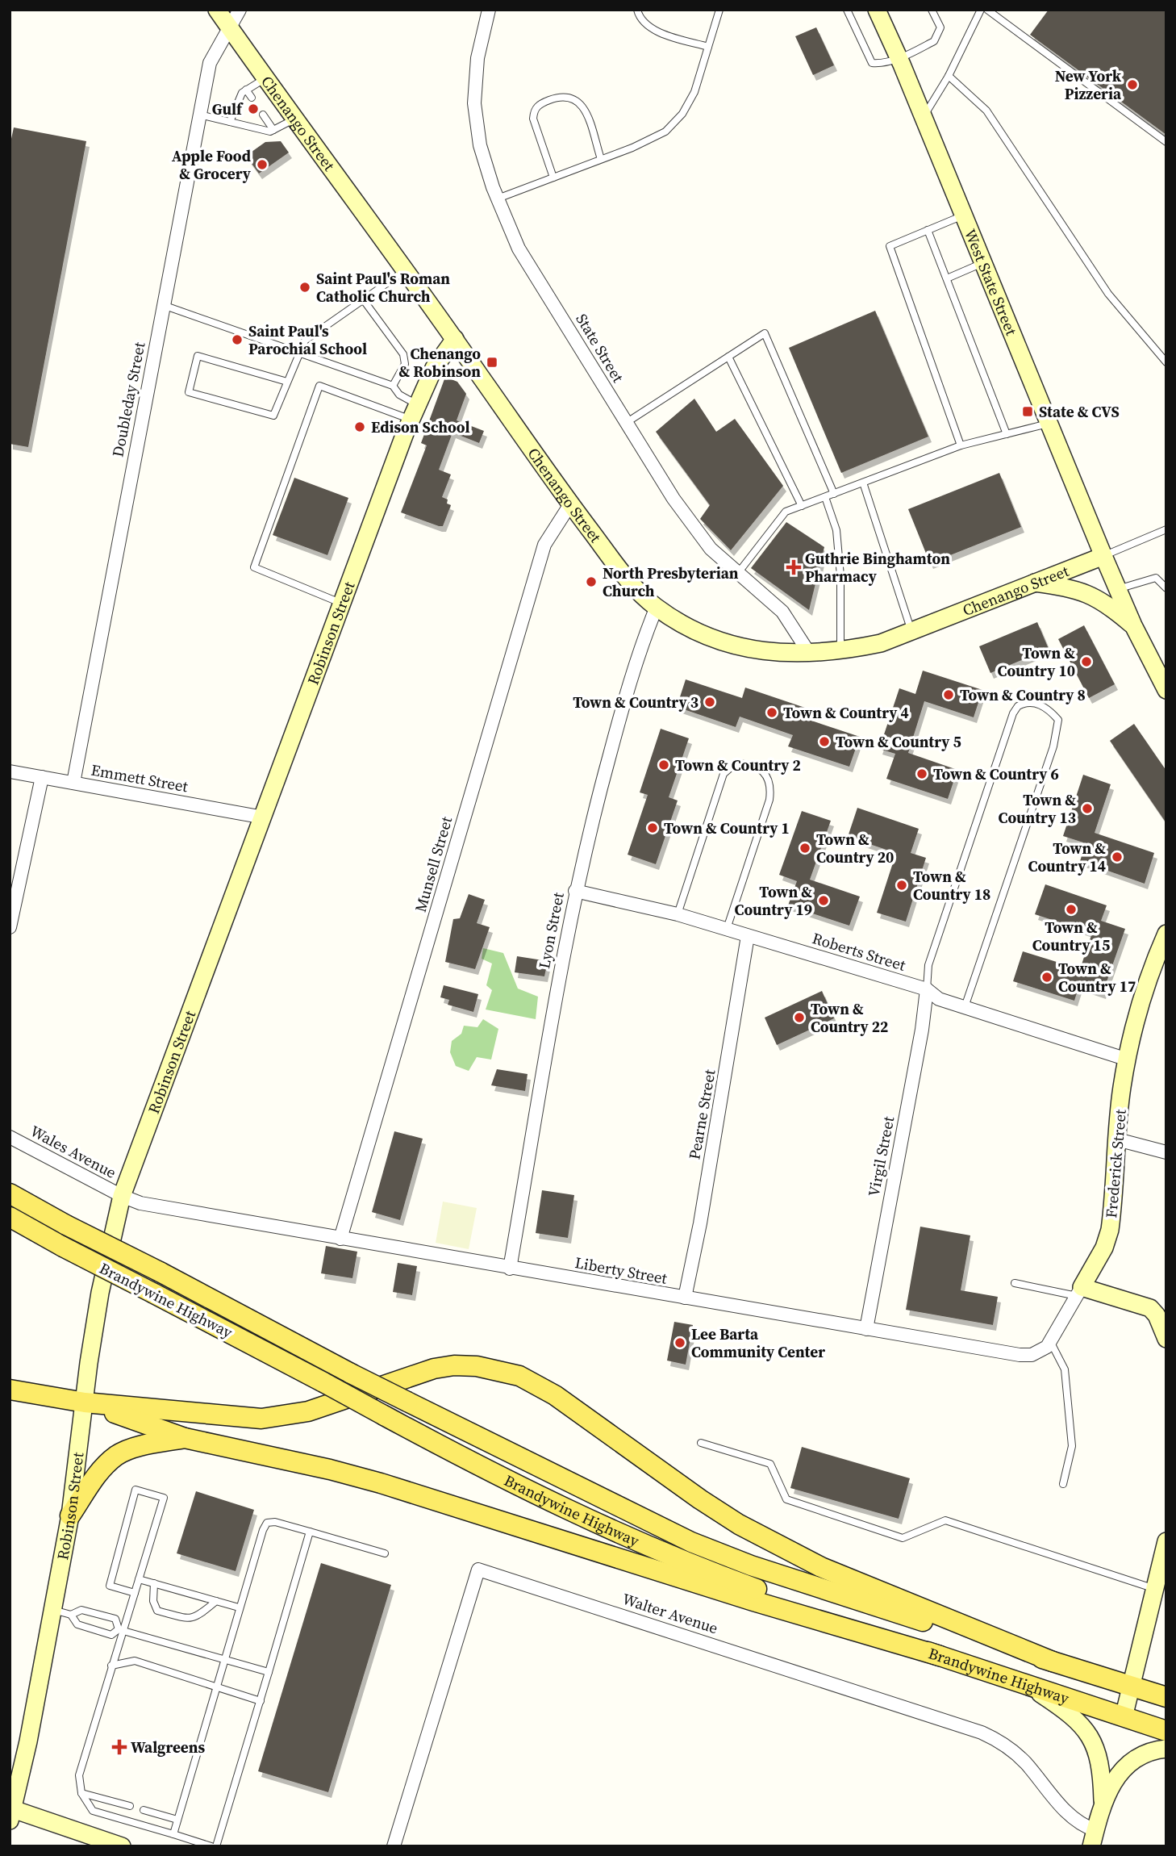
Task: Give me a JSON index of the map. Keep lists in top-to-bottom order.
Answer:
{
  "streets": {
    "main road": ["Brandywine Highway"],
    "street": [
      "Chenango Street",
      "West State Street",
      "State Street",
      "Doubleday Street",
      "Robinson Street",
      "Emmett Street",
      "Munsell Street",
      "Lyon Street",
      "Roberts Street",
      "Pearne Street",
      "Wales Avenue",
      "Virgil Street",
      "Frederick Street",
      "Liberty Street",
      "Walter Avenue"
    ]
  },
  "crossings": [
    ["Chenango Street", "West State Street"],
    ["Chenango Street", "State Street"],
    ["Chenango Street", "Doubleday Street"],
    ["Chenango Street", "Robinson Street"],
    ["Chenango Street", "Munsell Street"],
    ["Chenango Street", "Lyon Street"],
    ["Doubleday Street", "Emmett Street"],
    ["Robinson Street", "Emmett Street"],
    ["Robinson Street", "Wales Avenue"],
    ["Robinson Street", "Liberty Street"],
    ["Munsell Street", "Liberty Street"],
    ["Lyon Street", "Roberts Street"],
    ["Lyon Street", "Liberty Street"],
    ["Roberts Street", "Pearne Street"],
    ["Roberts Street", "Virgil Street"],
    ["Roberts Street", "Frederick Street"],
    ["Pearne Street", "Liberty Street"],
    ["Wales Avenue", "Liberty Street"],
    ["Virgil Street", "Liberty Street"]
  ],
  "places": {
    "other": [
      "New York Pizzeria",
      "Gulf",
      "Apple Food & Grocery",
      "Saint Paul's Roman Catholic Church",
      "Saint Paul's Parochial School",
      "Edison School",
      "North Presbyterian Church",
      "Town & Country 10",
      "Town & Country 8",
      "Town & Country 3",
      "Town & Country 4",
      "Town & Country 5",
      "Town & Country 2",
      "Town & Country 6",
      "Town & Country 13",
      "Town & Country 1",
      "Town & Country 20",
      "Town & Country 14",
      "Town & Country 18",
      "Town & Country 19",
      "Town & Country 15",
      "Town & Country 17",
      "Town & Country 22",
      "Lee Barta Community Center"
    ],
    "transit": ["Chenango & Robinson", "State & CVS"],
    "health": ["Guthrie Binghamton Pharmacy", "Walgreens"]
  }
}
